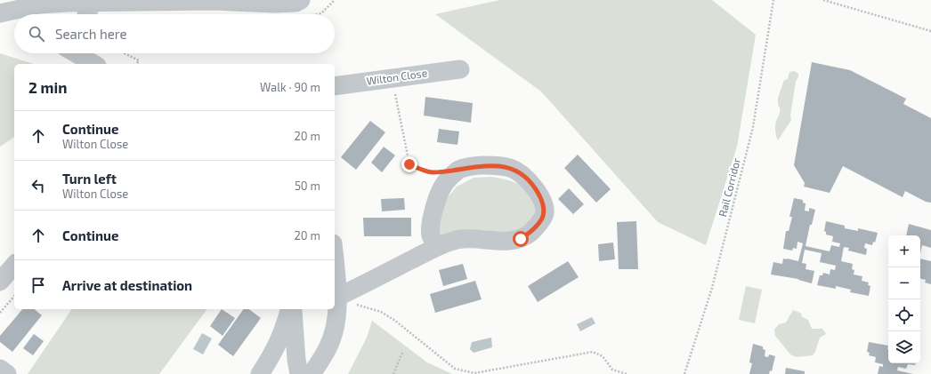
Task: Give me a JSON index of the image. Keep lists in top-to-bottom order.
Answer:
{
  "streets": {
    "street": ["Wilton Close"],
    "path": ["Rail Corridor"]
  },
  "page": {
    "search": "Search here",
    "heading": ["2 min", "Walk · 90 m"],
    "list": [
      ["Continue", "Wilton Close", "20 m"],
      ["Turn left", "Wilton Close", "50 m"],
      ["Continue", "20 m"],
      "Arrive at destination"
    ],
    "map_buttons": ["+", "−"]
  }
}
